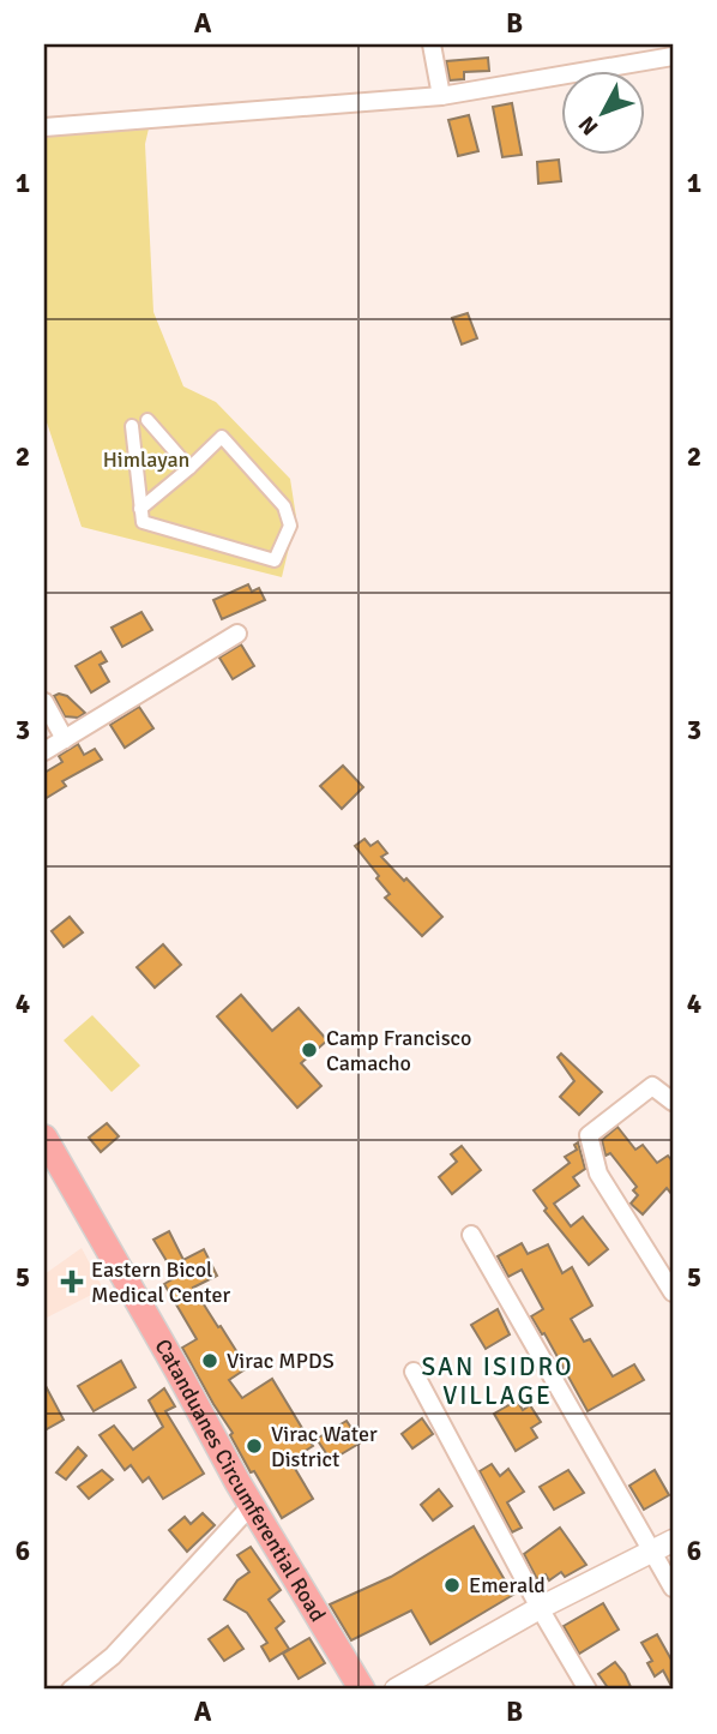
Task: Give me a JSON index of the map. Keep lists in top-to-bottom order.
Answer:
{
  "streets": {
    "main road": ["Catanduanes Circumferential Road"]
  },
  "districts": ["SAN ISIDRO VILLAGE"],
  "parks": ["Himlayan"],
  "places": {
    "other": [
      "Camp Francisco Camacho",
      "Virac MPDS",
      "Virac Water District",
      "Emerald"
    ],
    "health": ["Eastern Bicol Medical Center"]
  },
  "north": "bottom left",
  "grid": {
    "columns": ["A", "B"],
    "rows": [
      "1",
      "2",
      "3",
      "4",
      "5",
      "6"
    ]
  }
}
